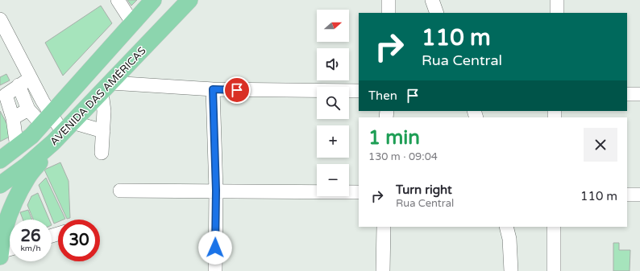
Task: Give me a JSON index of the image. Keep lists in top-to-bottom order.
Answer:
{
  "streets": {
    "main road": ["AVENIDA DAS AMÉRICAS"]
  },
  "north": "right",
  "page": {
    "map_buttons": ["+", "−"],
    "turn": ["110 m", "Rua Central"],
    "then": "Then",
    "heading": ["1 min", "130 m · 09:04"],
    "list": [
      {
        "name": "Turn right",
        "note": "Rua Central",
        "value": "110 m"
      }
    ],
    "speed": "26 km/h",
    "limit": "30"
  }
}
